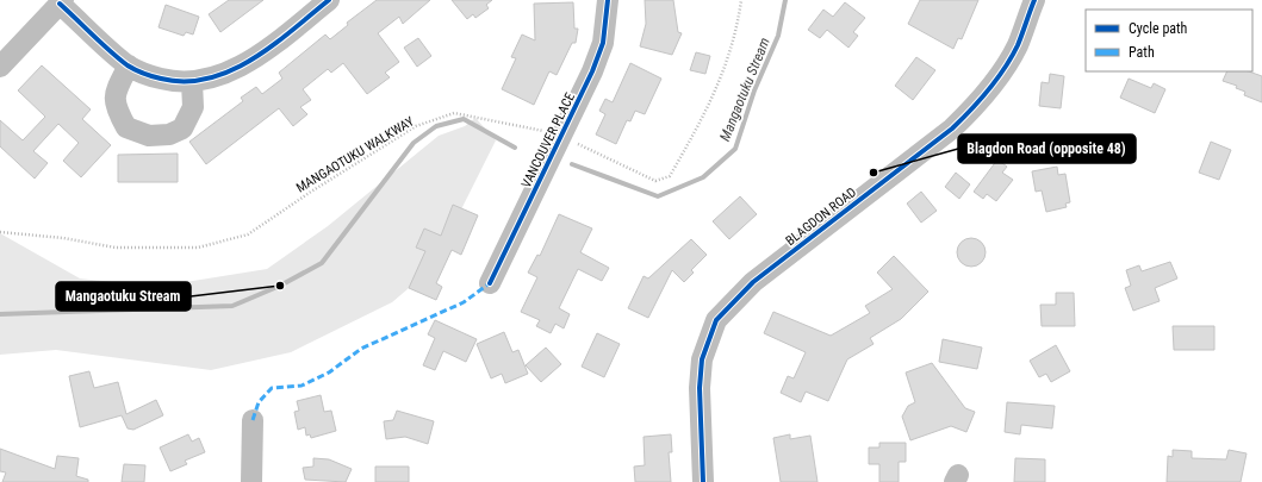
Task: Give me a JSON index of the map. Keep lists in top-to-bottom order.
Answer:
{
  "streets": {
    "street": ["VANCOUVER PLACE", "BLAGDON ROAD"],
    "path": ["MANGAOTUKU WALKWAY"]
  },
  "crossings": [
    ["VANCOUVER PLACE", "MANGAOTUKU WALKWAY"]
  ],
  "water": ["Mangaotuku Stream"],
  "places": ["Blagdon Road (opposite 48)", "Mangaotuku Stream"],
  "legend": ["Cycle path", "Path"]
}
